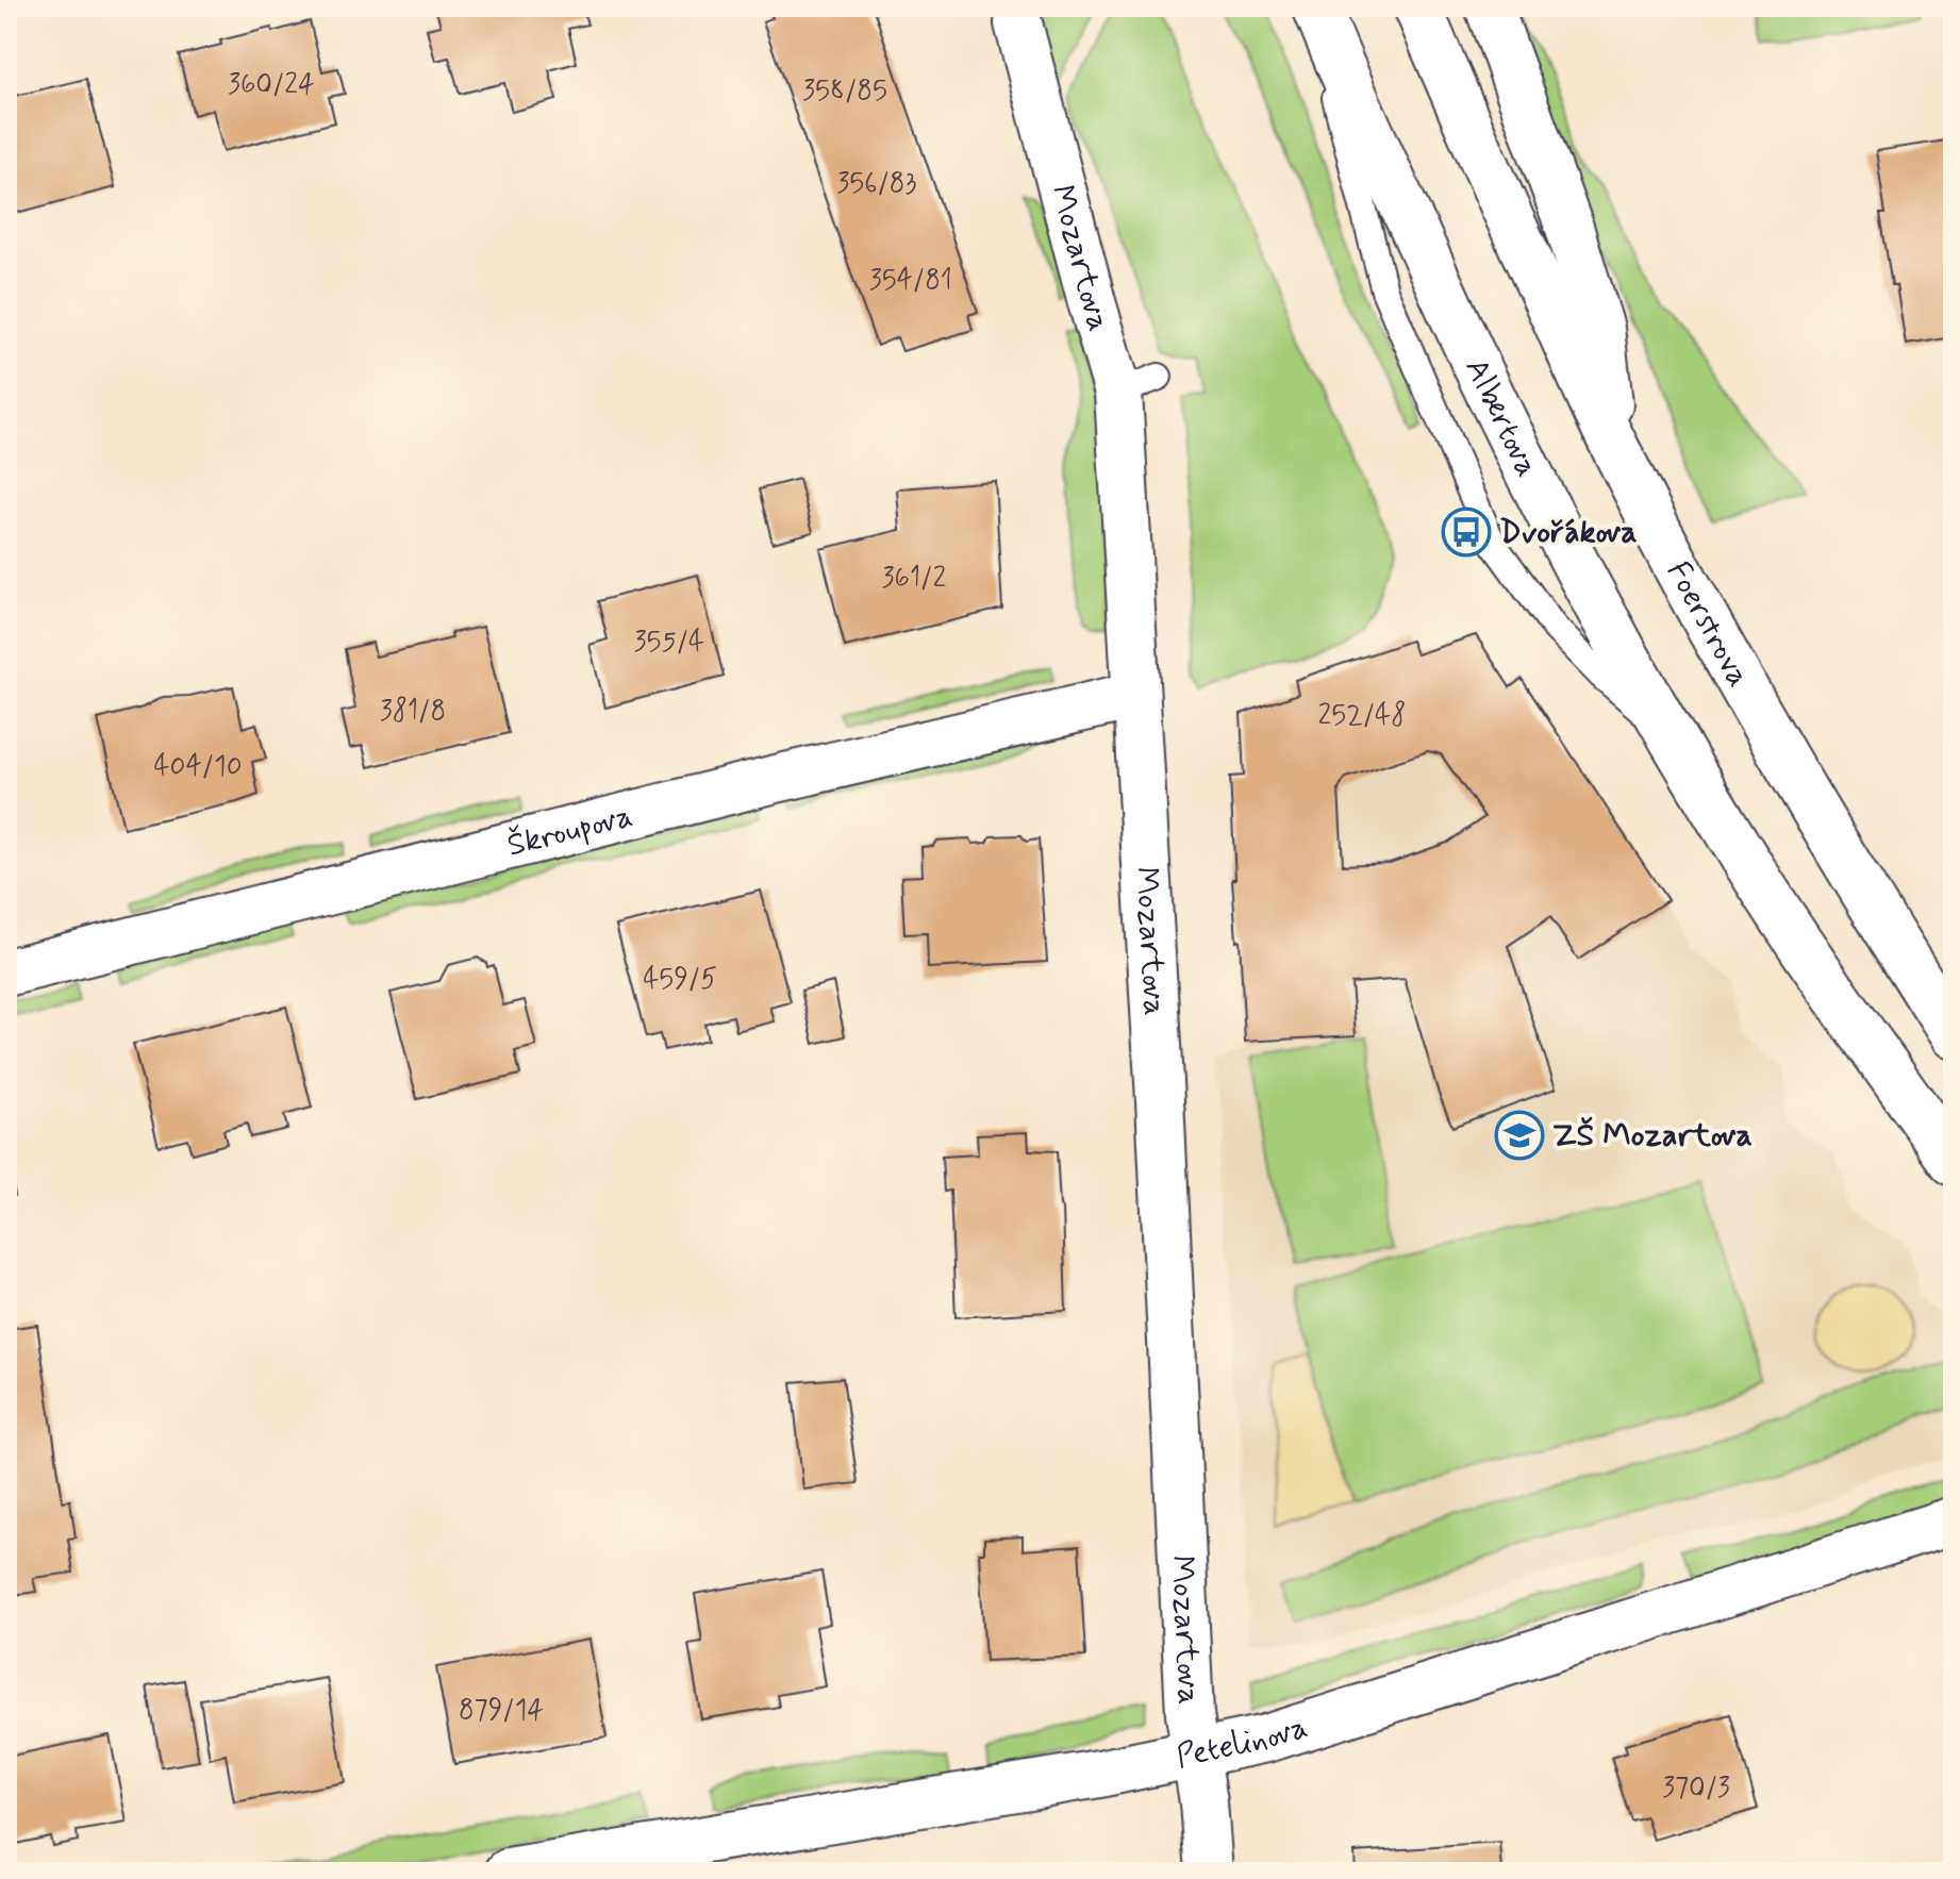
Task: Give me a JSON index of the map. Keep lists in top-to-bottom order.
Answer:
{
  "streets": {
    "street": [
      "Mozartova",
      "Albertova",
      "Foerstrova",
      "Škroupova",
      "Petelinova"
    ]
  },
  "crossings": [
    ["Mozartova", "Škroupova"],
    ["Mozartova", "Petelinova"]
  ],
  "places": {
    "bus stop": ["Dvořákova"],
    "school or university": ["ZŠ Mozartova"]
  },
  "house_numbers": [
    "360/24",
    "358/85",
    "356/83",
    "354/81",
    "361/2",
    "355/4",
    "381/8",
    "252/48",
    "404/10",
    "459/5",
    "879/14",
    "370/3"
  ]
}
